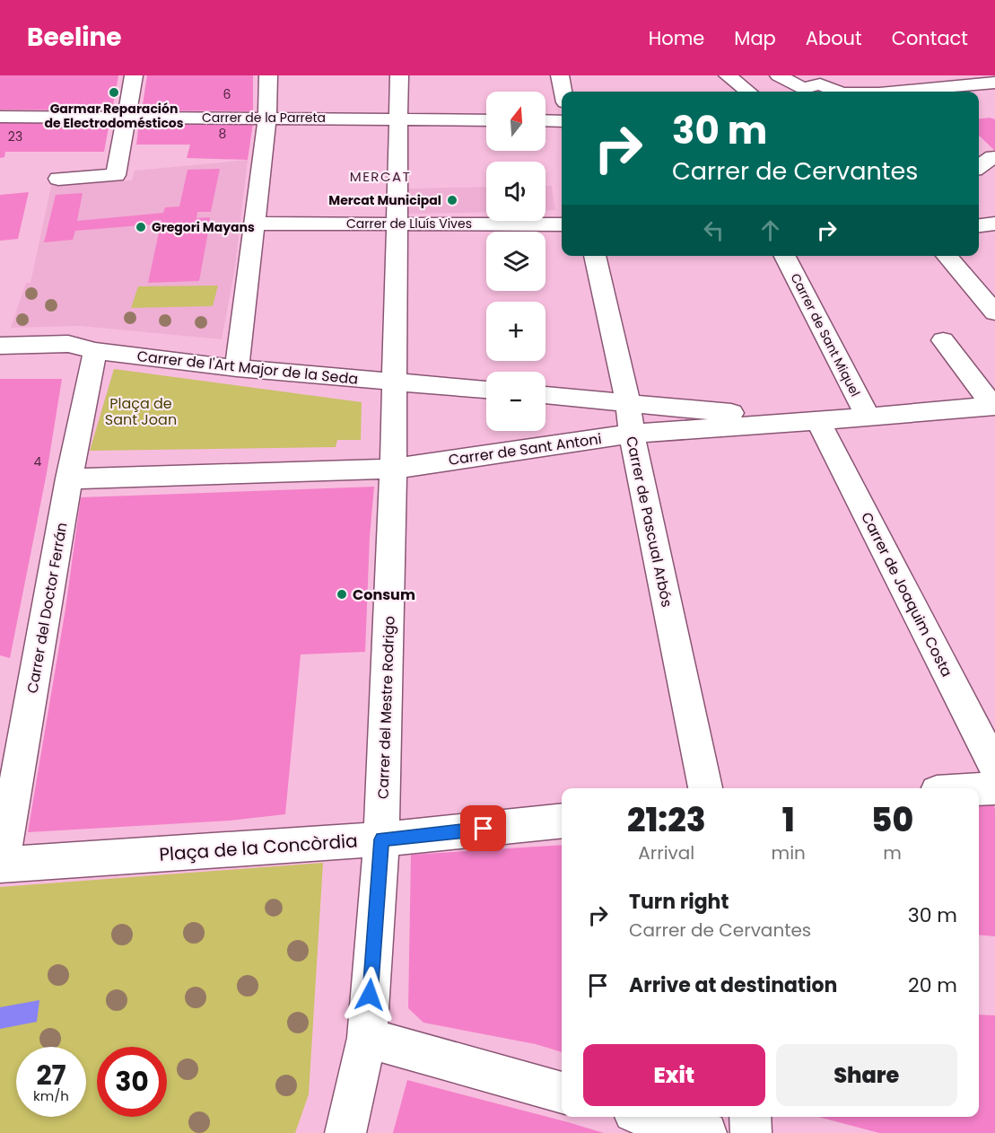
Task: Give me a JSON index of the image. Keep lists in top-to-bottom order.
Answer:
{
  "streets": {
    "street": [
      "Carrer de la Parreta",
      "Carrer de Lluís Vives",
      "Carrer de Sant Miquel",
      "Carrer de l'Art Major de la Seda",
      "Carrer de Sant Antoni",
      "Carrer de Pascual Arbós",
      "Carrer de Joaquim Costa",
      "Carrer del Doctor Ferrán",
      "Carrer del Mestre Rodrigo",
      "Plaça de la Concòrdia"
    ]
  },
  "crossings": [
    ["Carrer de la Parreta", "Carrer del Mestre Rodrigo"],
    ["Carrer de Lluís Vives", "Carrer del Mestre Rodrigo"],
    ["Carrer de Sant Miquel", "Carrer de Sant Antoni"],
    ["Carrer de l'Art Major de la Seda", "Carrer del Doctor Ferrán"],
    ["Carrer de l'Art Major de la Seda", "Carrer del Mestre Rodrigo"],
    ["Carrer de Sant Antoni", "Carrer de Pascual Arbós"],
    ["Carrer de Sant Antoni", "Carrer de Joaquim Costa"],
    ["Carrer de Sant Antoni", "Carrer del Mestre Rodrigo"],
    ["Carrer del Doctor Ferrán", "Plaça de la Concòrdia"],
    ["Carrer del Mestre Rodrigo", "Plaça de la Concòrdia"]
  ],
  "districts": ["MERCAT"],
  "parks": ["Plaça de Sant Joan"],
  "places": [
    "Garmar Reparación de Electrodomésticos",
    "Mercat Municipal",
    "Gregori Mayans",
    "Consum"
  ],
  "house_numbers": [
    "6",
    "8",
    "23",
    "4"
  ],
  "north": "top",
  "page": {
    "header": "Beeline",
    "nav": [
      "Home",
      "Map",
      "About",
      "Contact"
    ],
    "map_buttons": ["+", "−"],
    "turn": ["30 m", "Carrer de Cervantes"],
    "eta": [
      "21:23",
      "Arrival",
      "1",
      "min",
      "50",
      "m"
    ],
    "list": [
      {
        "name": "Turn right",
        "note": "Carrer de Cervantes",
        "value": "30 m"
      },
      {
        "name": "Arrive at destination",
        "value": "20 m"
      }
    ],
    "buttons": ["Exit", "Share"],
    "speed": "27 km/h",
    "limit": "30"
  }
}
